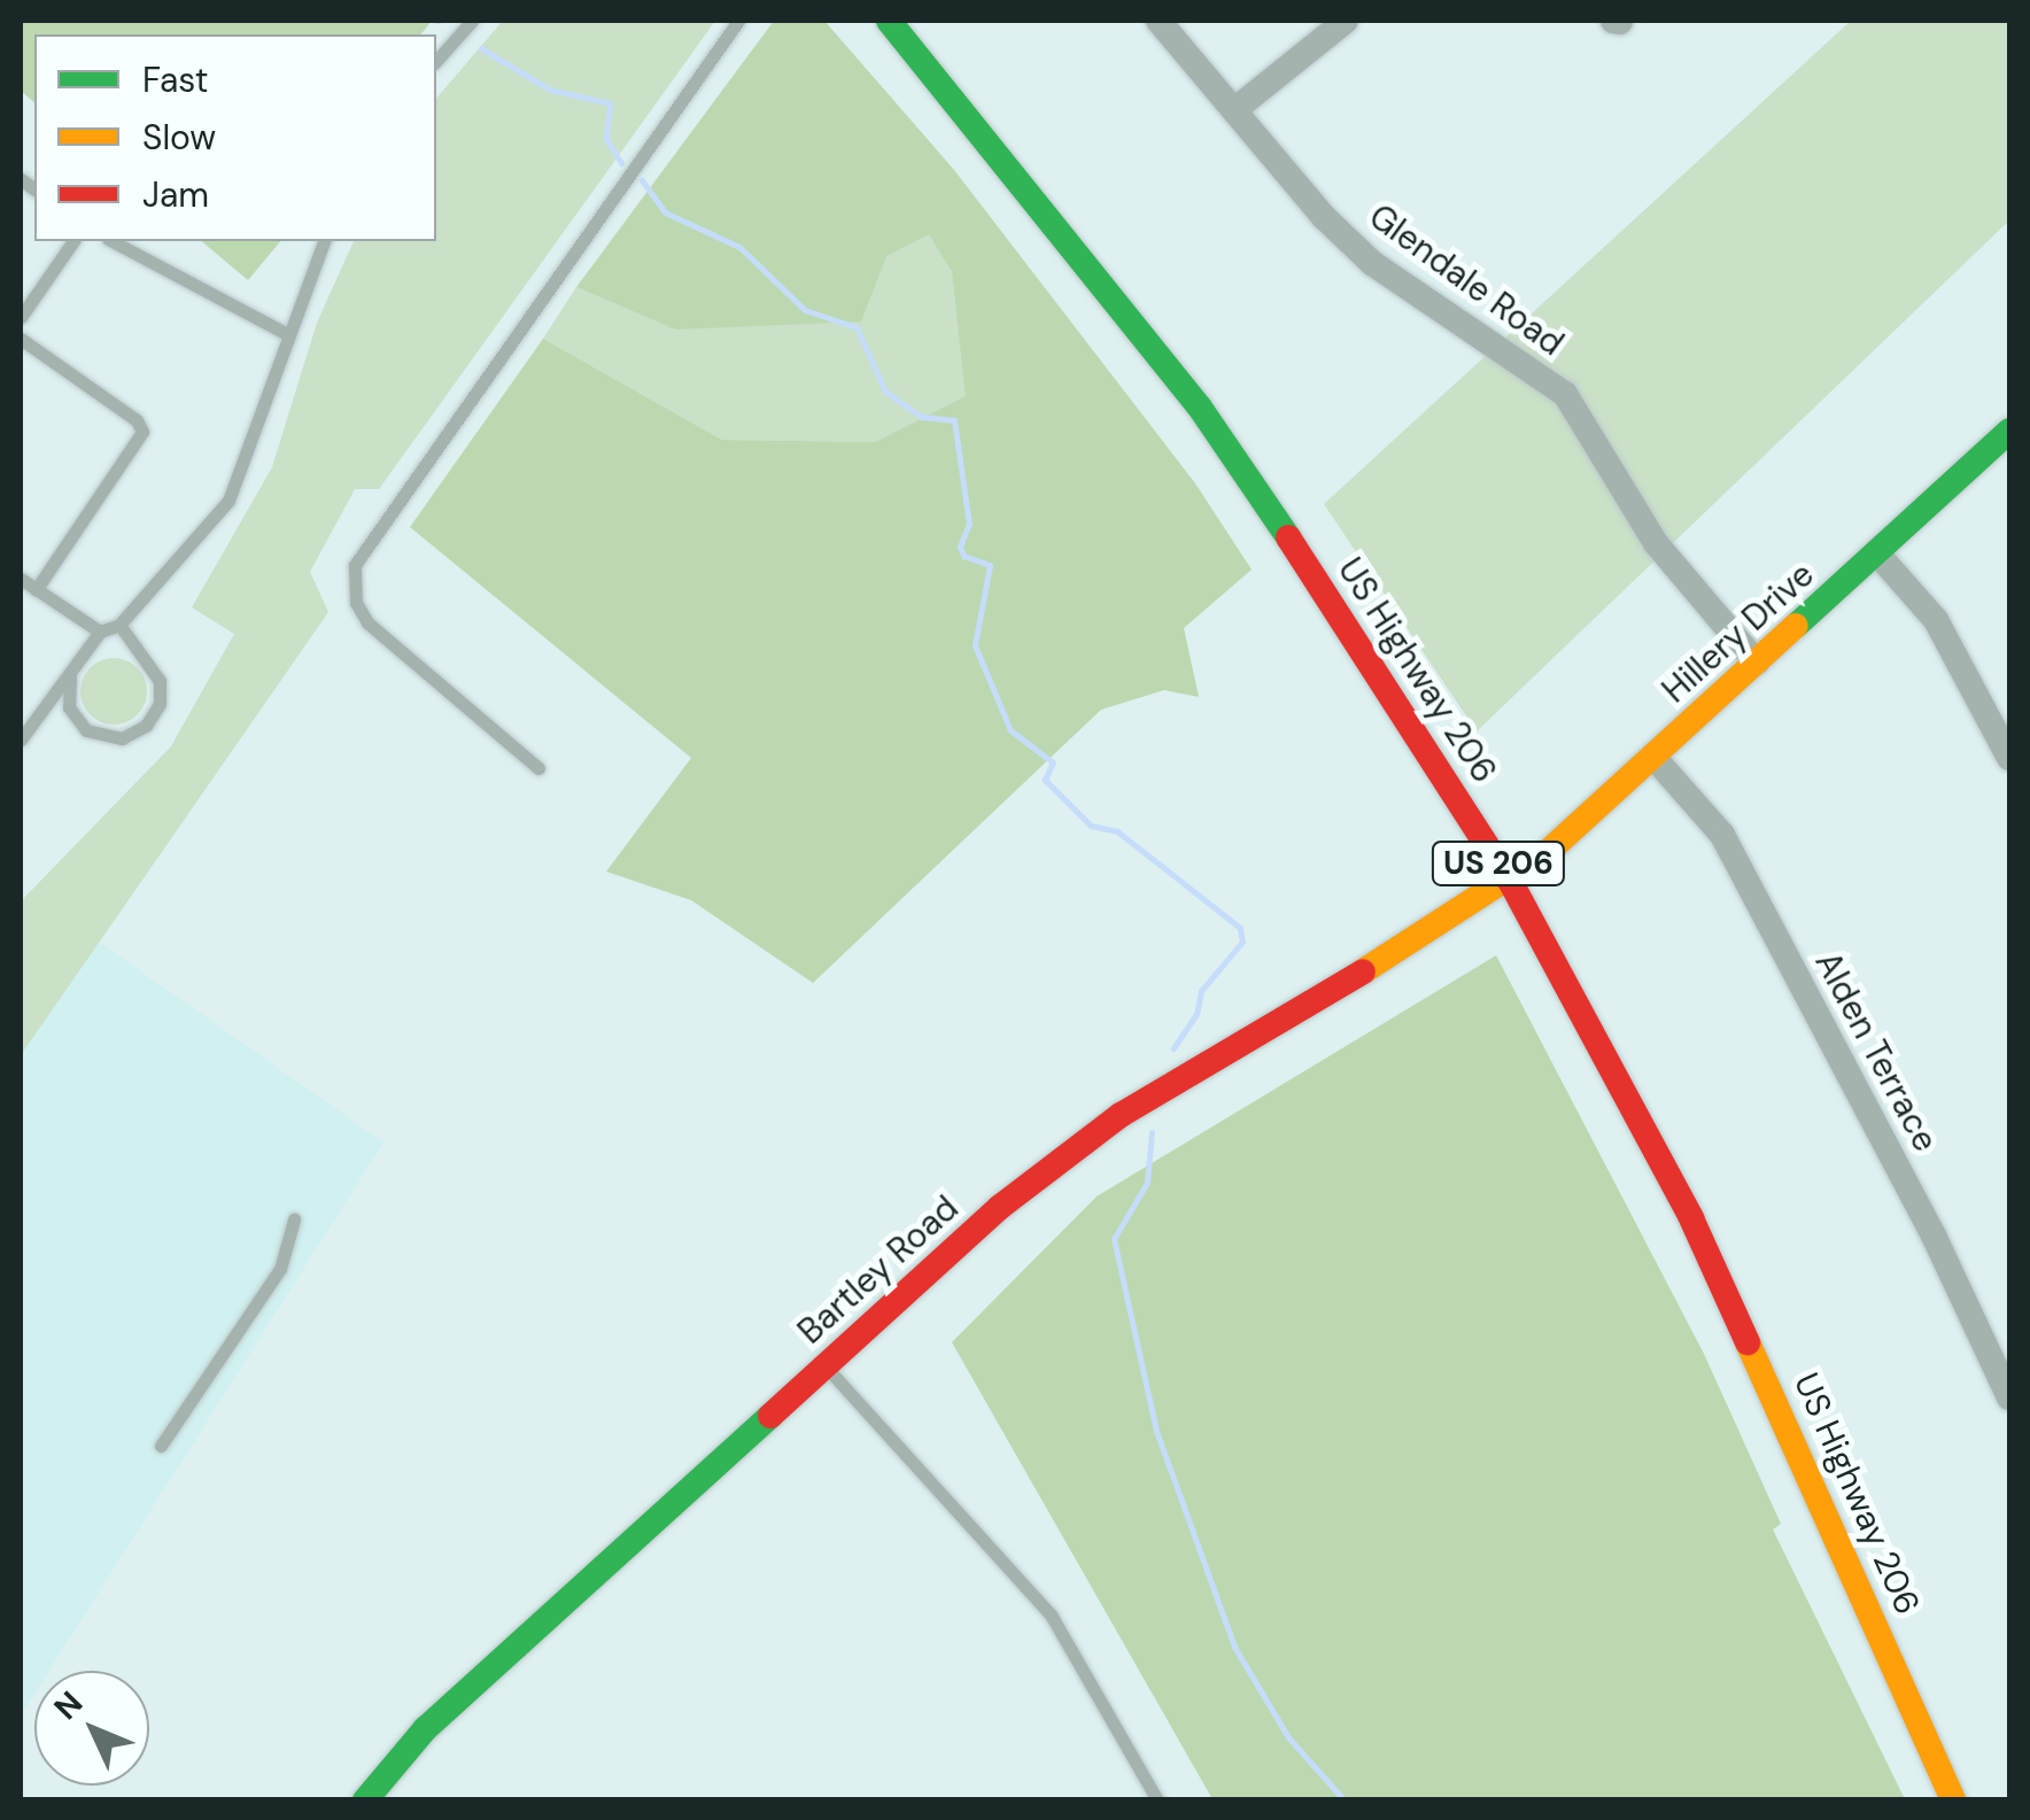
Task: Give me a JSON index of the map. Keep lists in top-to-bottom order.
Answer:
{
  "streets": {
    "main road": [
      "Hillery Drive",
      "US Highway 206",
      "US 206",
      "Bartley Road"
    ],
    "street": ["Glendale Road", "Alden Terrace"]
  },
  "crossings": [
    ["Glendale Road", "Hillery Drive"],
    ["Hillery Drive", "US Highway 206"],
    ["Hillery Drive", "Alden Terrace"],
    ["Hillery Drive", "Bartley Road"],
    ["US Highway 206", "Bartley Road"]
  ],
  "legend": ["Fast", "Slow", "Jam"],
  "north": "top left"
}
